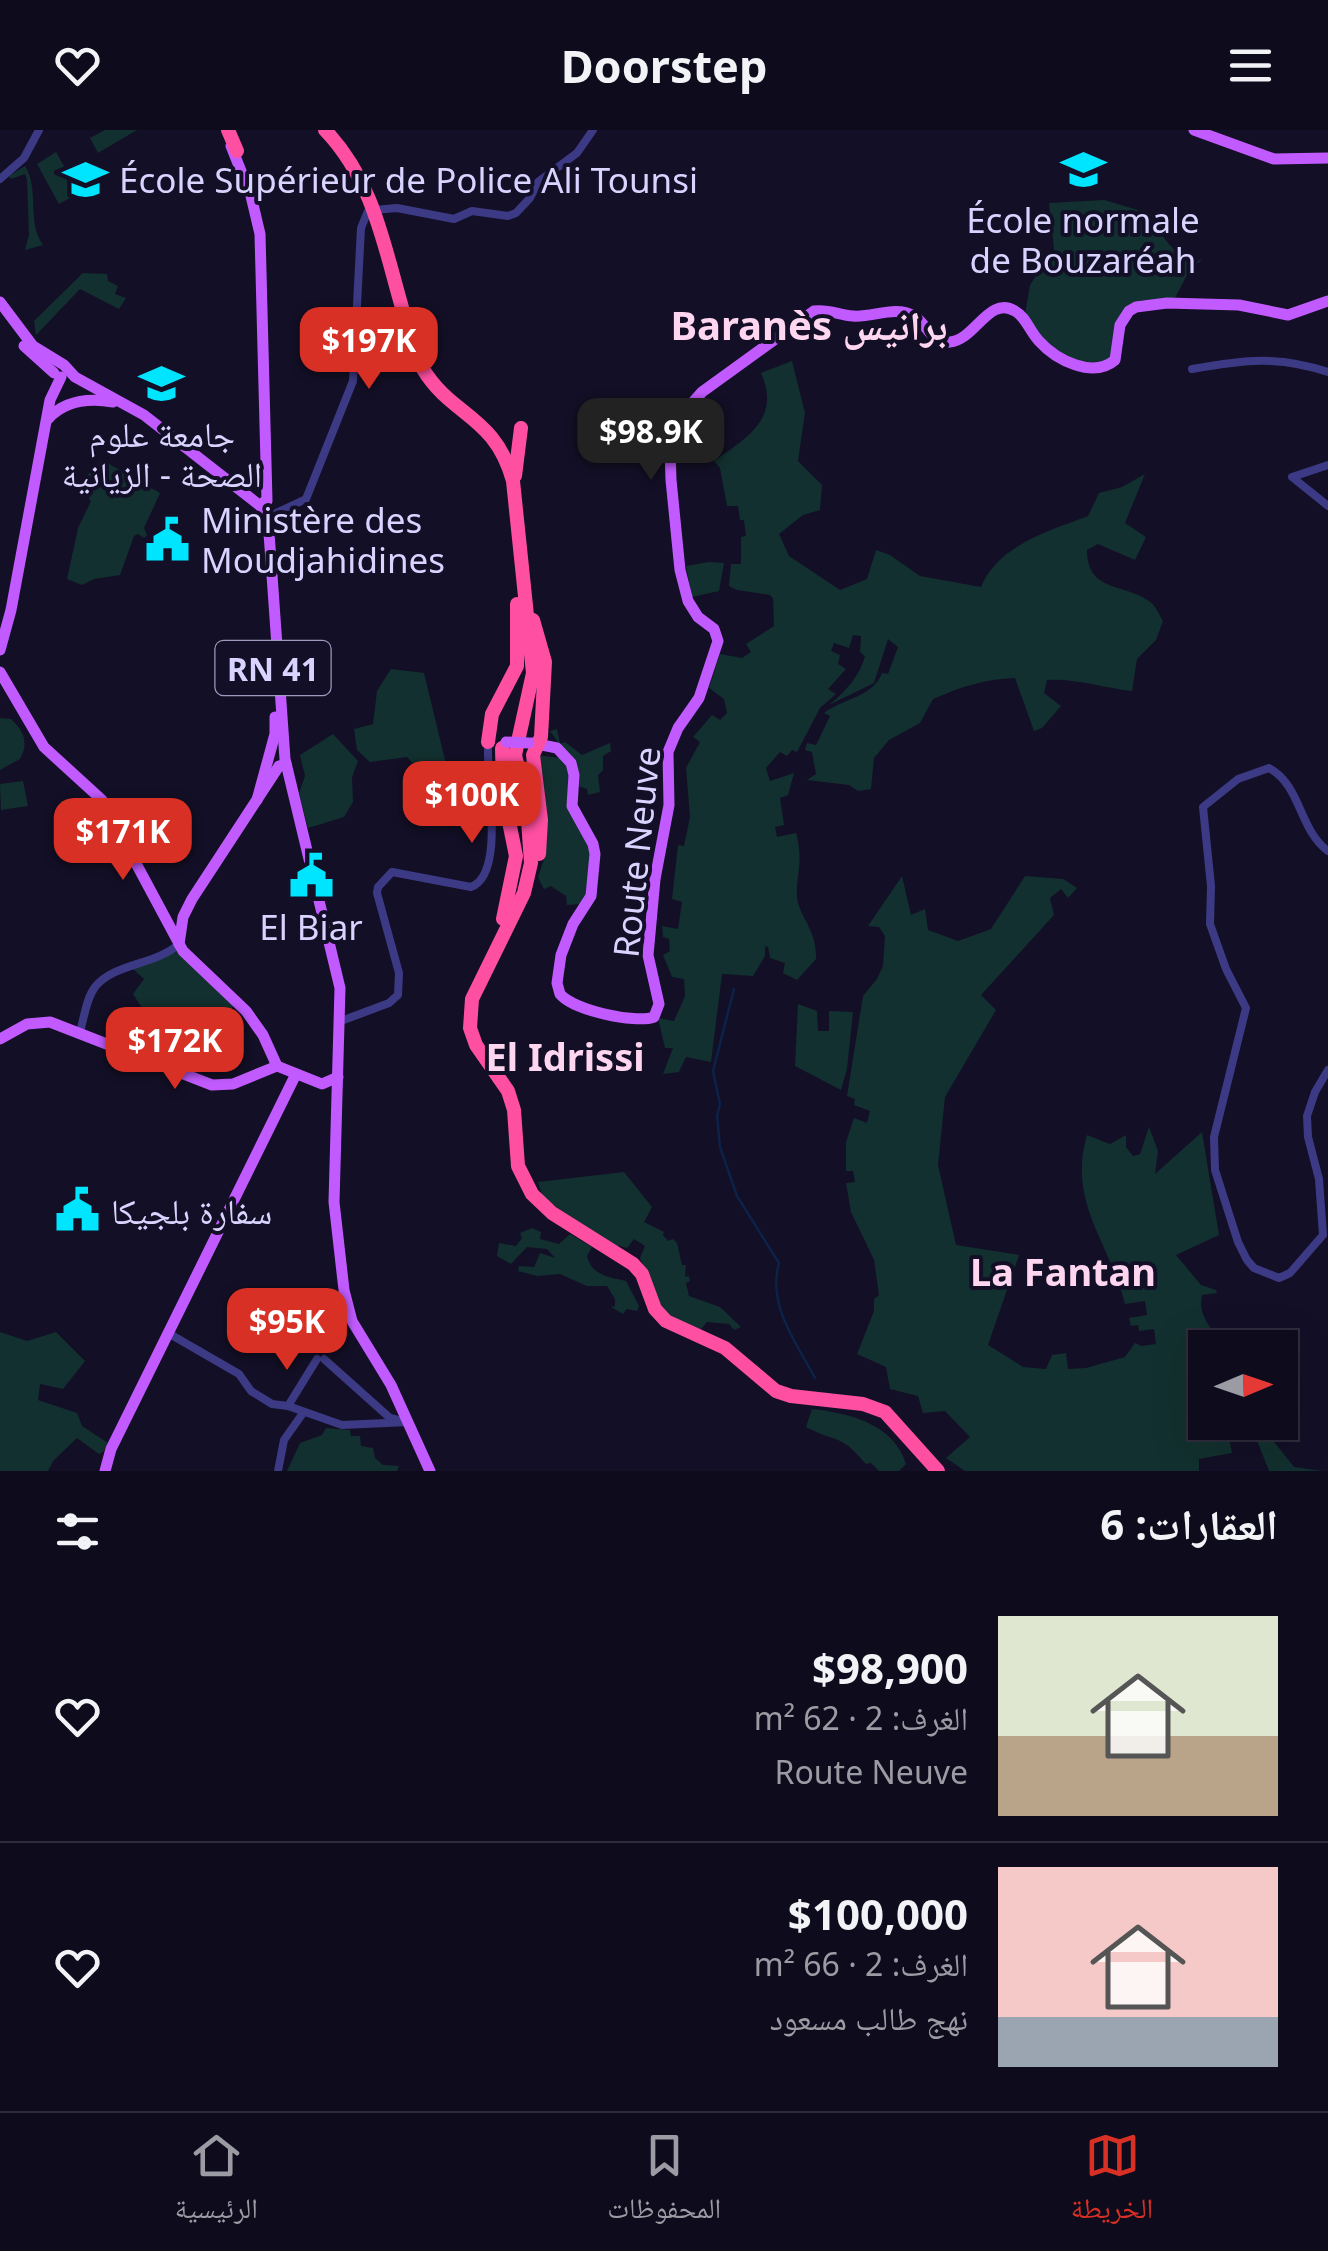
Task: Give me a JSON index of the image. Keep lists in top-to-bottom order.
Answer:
{
  "streets": {
    "main road": ["RN 41", "Route Neuve"]
  },
  "districts": ["Baranès برانيس", "El Idrissi", "La Fantan"],
  "places": {
    "school or university": ["École normale de Bouzaréah", "École Supérieur de Police Ali Tounsi", "جامعة علوم الصحة - الزيانية"],
    "public building": ["Ministère des Moudjahidines", "El Biar", "سفارة بلجيكا"]
  },
  "north": "right",
  "page": {
    "header": "Doorstep",
    "price": [
      "$197K",
      "$98.9K",
      "$100K",
      "$171K",
      "$172K",
      "$95K"
    ],
    "heading": "العقارات: 6",
    "list": [
      {
        "name": "$98,900",
        "note": "الغرف: 2 · 62 m² · Route Neuve"
      },
      {
        "name": "$100,000",
        "note": "الغرف: 2 · 66 m² · نهج طالب مسعود"
      }
    ],
    "tabs": ["الخريطة", "المحفوظات", "الرئيسية"]
  }
}
